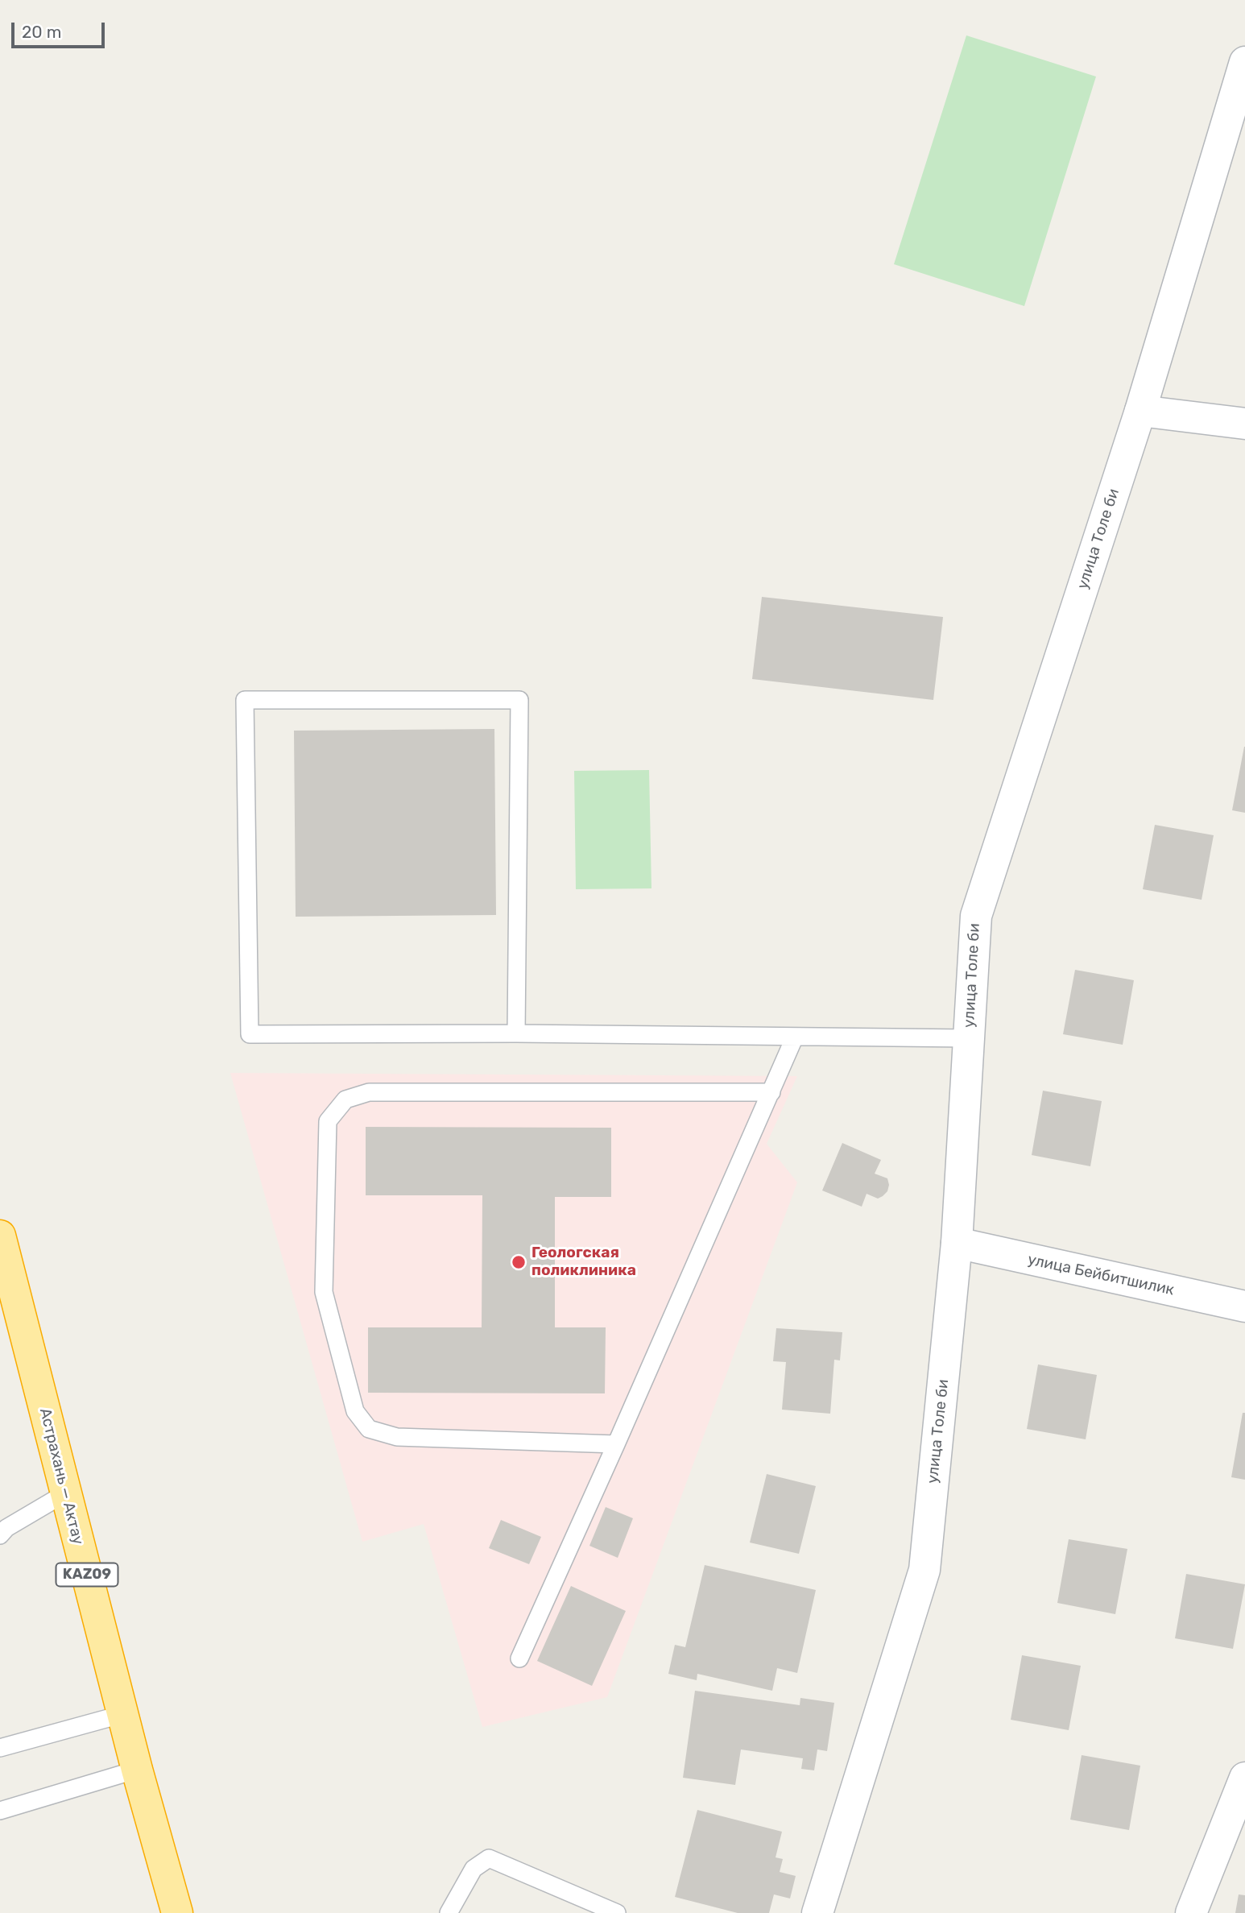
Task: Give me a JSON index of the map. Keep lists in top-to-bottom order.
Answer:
{
  "streets": {
    "highway": ["Астрахань — Актау", "KAZ09"],
    "street": ["улица Толе би", "улица Бейбитшилик"]
  },
  "crossings": [
    ["улица Толе би", "улица Бейбитшилик"]
  ],
  "places": ["Геологская поликлиника"],
  "scale_bar": "20 m"
}
